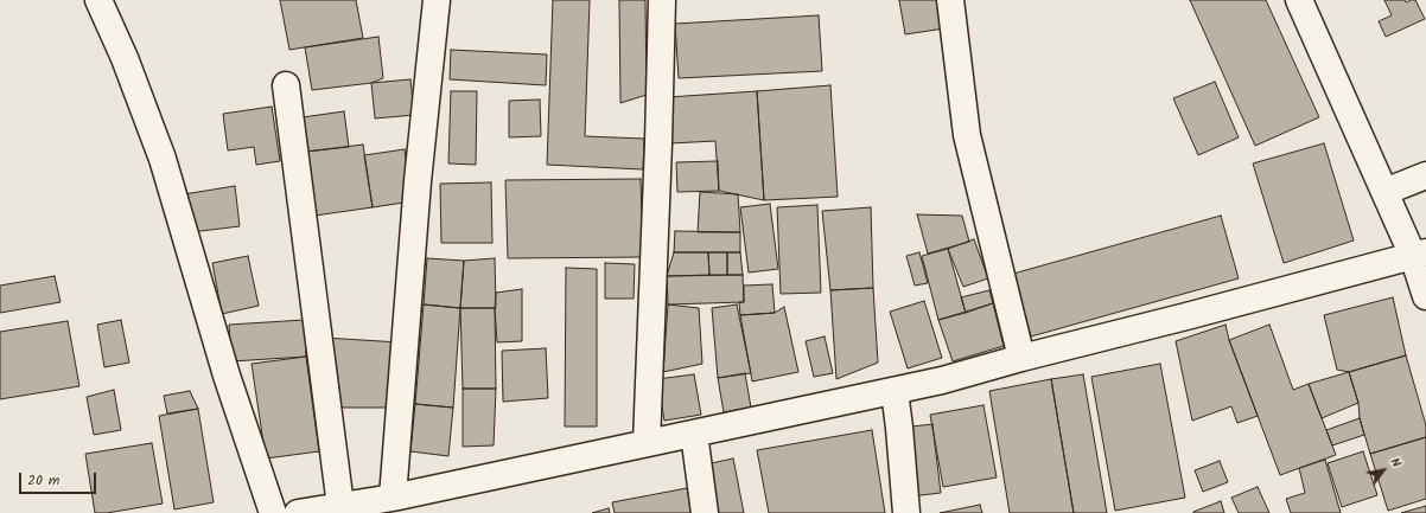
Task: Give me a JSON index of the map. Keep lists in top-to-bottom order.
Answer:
{
  "scale_bar": "20 m",
  "north": "top right"
}
